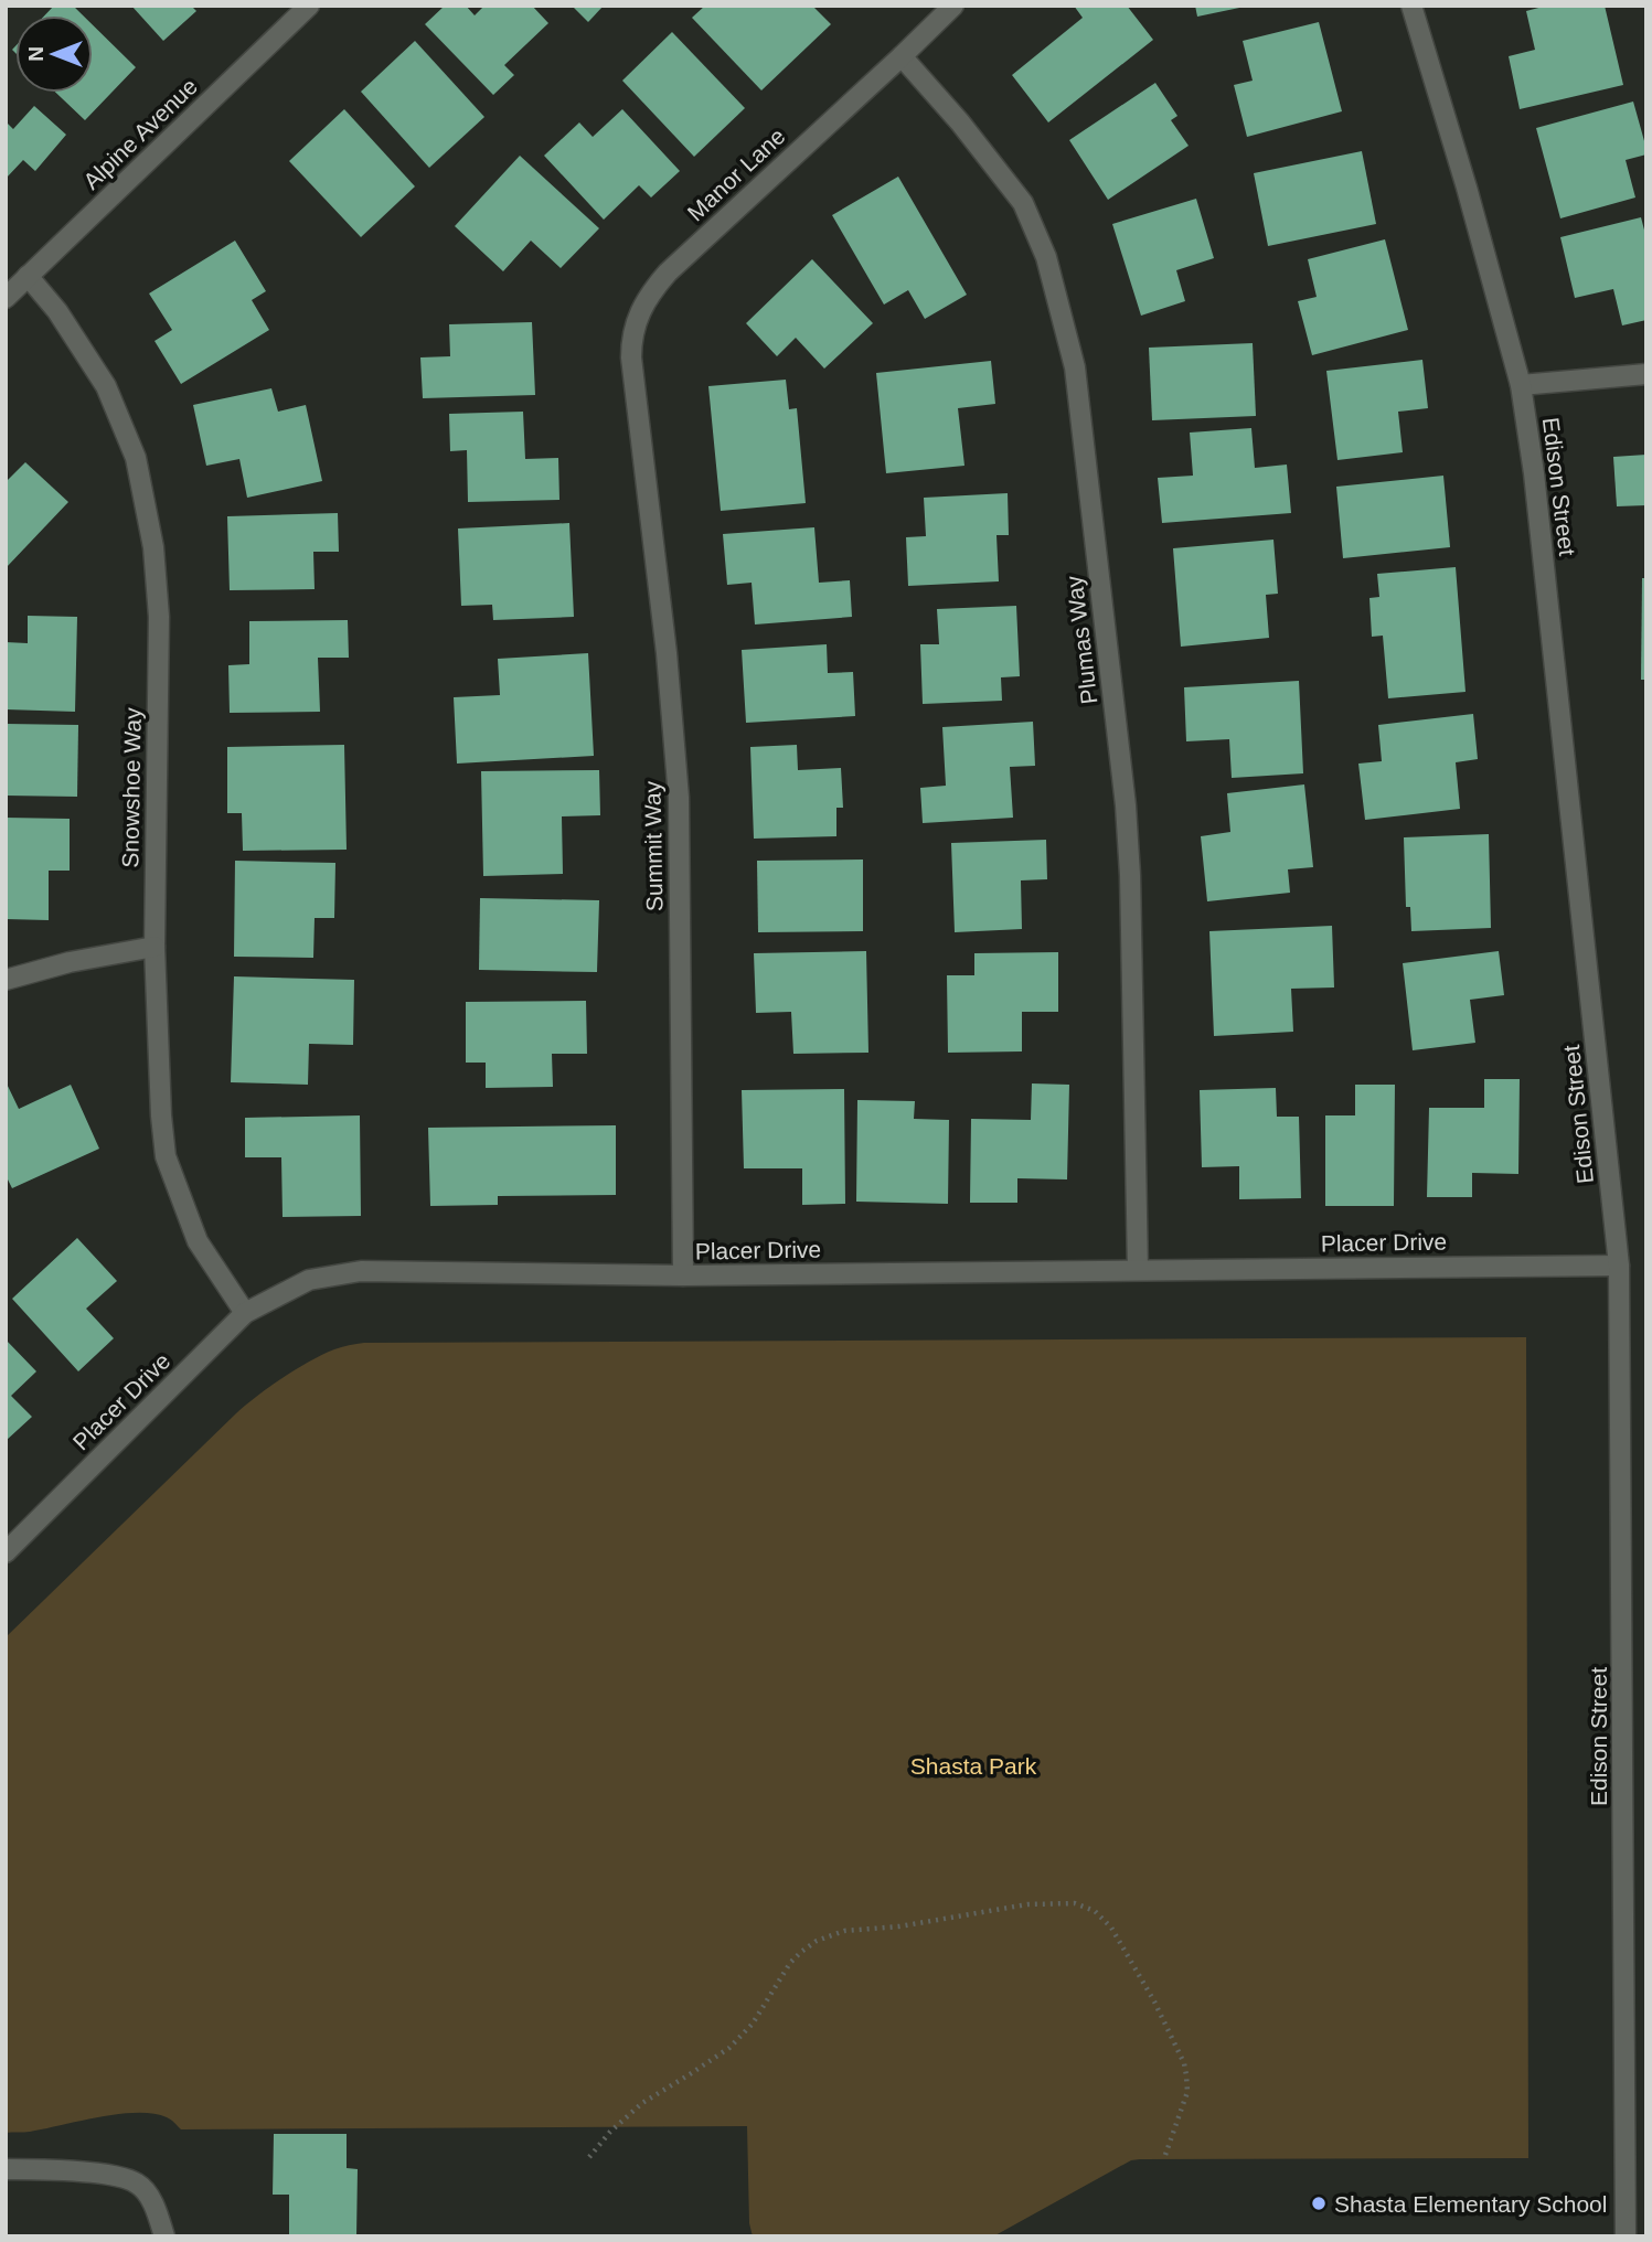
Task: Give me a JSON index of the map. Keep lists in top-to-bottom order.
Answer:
{
  "streets": {
    "street": [
      "Alpine Avenue",
      "Manor Lane",
      "Edison Street",
      "Plumas Way",
      "Snowshoe Way",
      "Summit Way",
      "Placer Drive"
    ]
  },
  "crossings": [
    ["Alpine Avenue", "Snowshoe Way"],
    ["Manor Lane", "Plumas Way"],
    ["Manor Lane", "Summit Way"],
    ["Edison Street", "Placer Drive"],
    ["Plumas Way", "Placer Drive"],
    ["Snowshoe Way", "Placer Drive"],
    ["Summit Way", "Placer Drive"]
  ],
  "parks": ["Shasta Park"],
  "places": ["Shasta Elementary School"],
  "north": "left"
}
